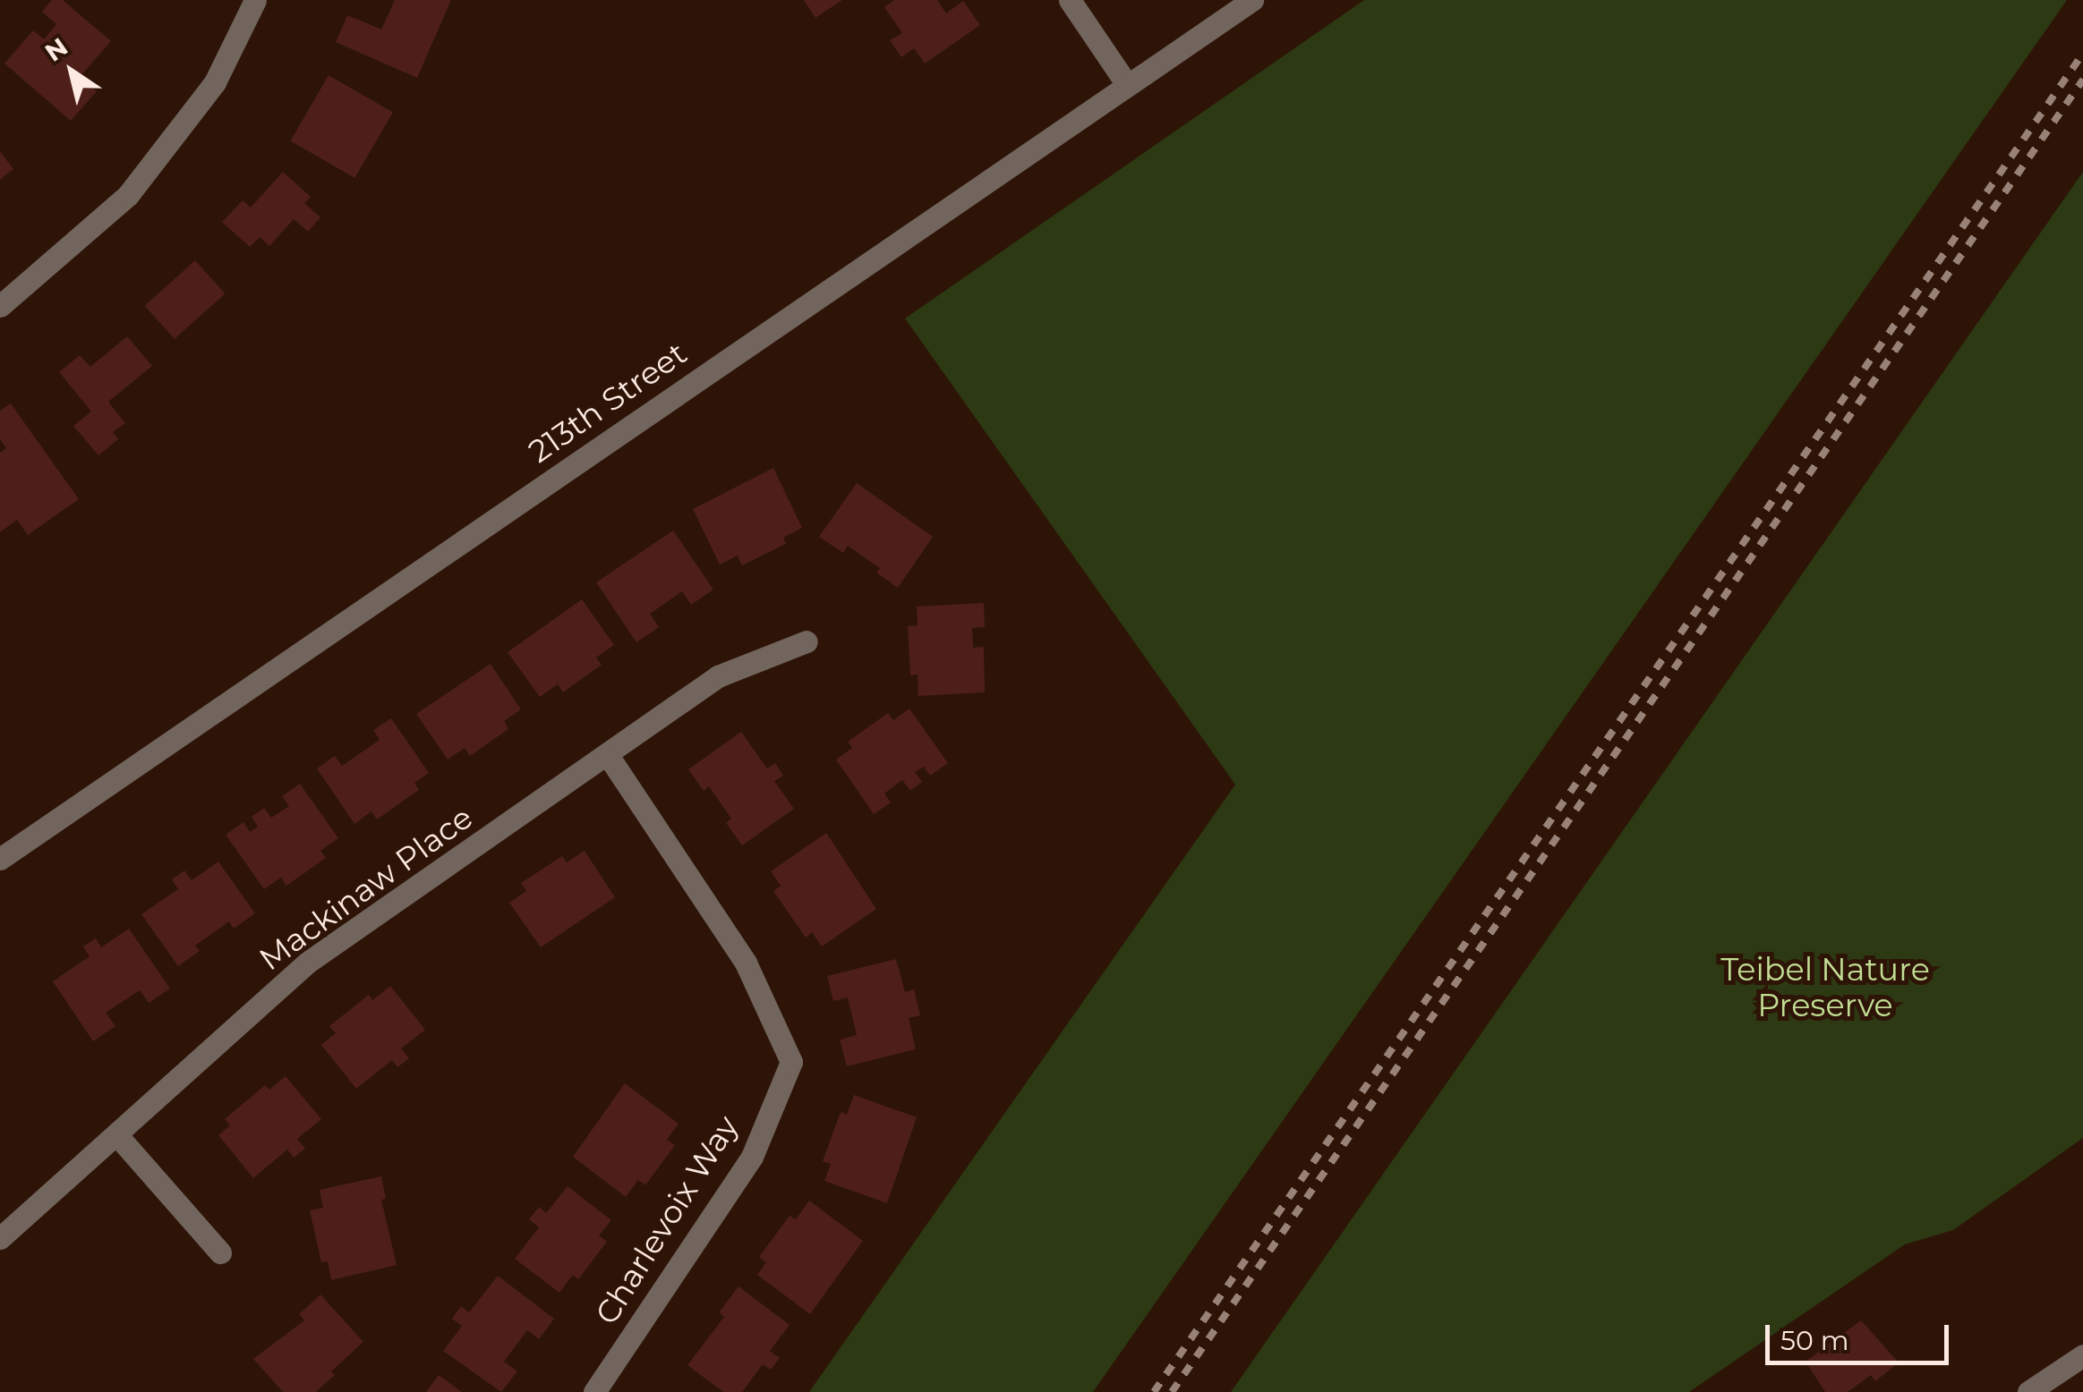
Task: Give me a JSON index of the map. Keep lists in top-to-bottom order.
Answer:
{
  "streets": {
    "street": ["213th Street", "Mackinaw Place", "Charlevoix Way"]
  },
  "crossings": [
    ["Mackinaw Place", "Charlevoix Way"]
  ],
  "parks": ["Teibel Nature Preserve"],
  "scale_bar": "50 m",
  "north": "top left"
}
